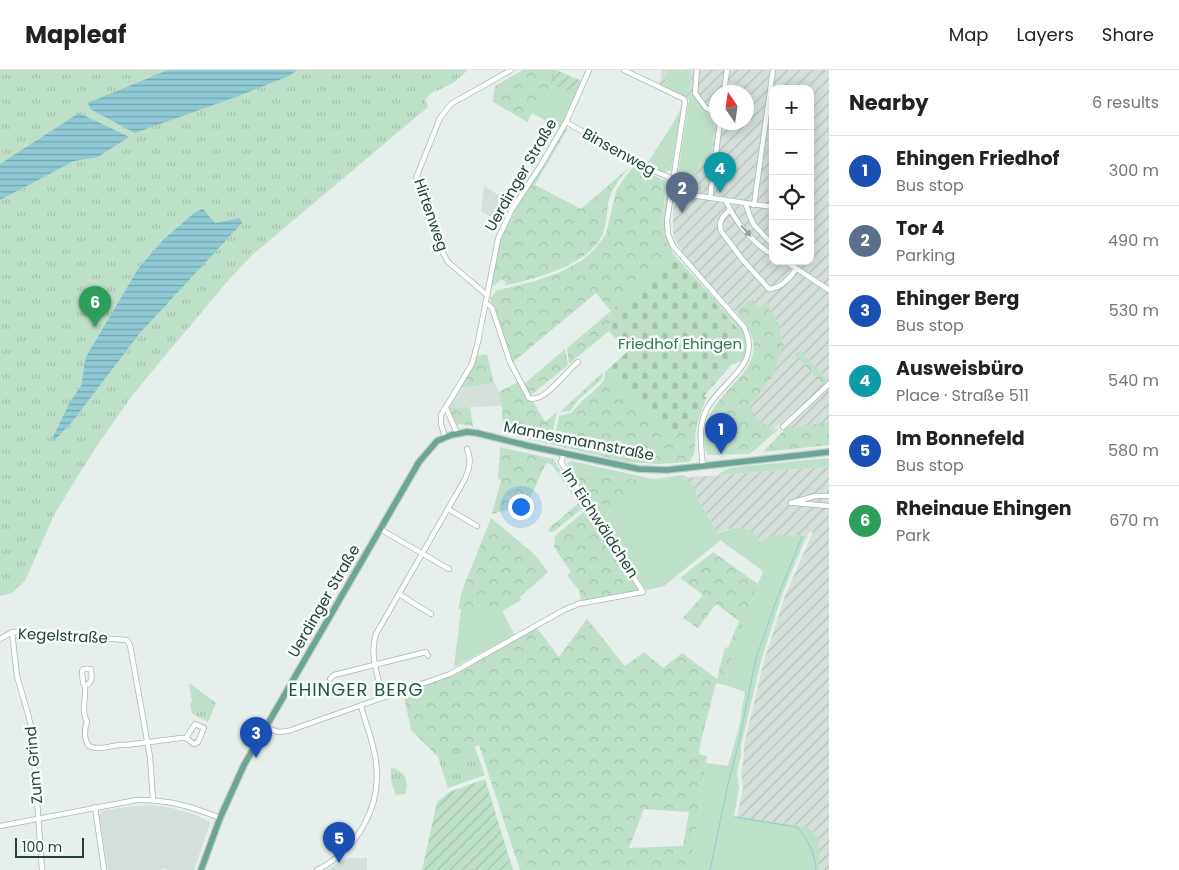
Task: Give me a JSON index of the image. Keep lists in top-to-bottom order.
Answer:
{
  "streets": {
    "main road": ["Uerdinger Straße", "Mannesmannstraße"],
    "street": [
      "Binsenweg",
      "Hirtenweg",
      "Im Eichwäldchen",
      "Kegelstraße",
      "Zum Grind"
    ]
  },
  "crossings": [
    ["Binsenweg", "Uerdinger Straße"],
    ["Uerdinger Straße", "Hirtenweg"],
    ["Uerdinger Straße", "Mannesmannstraße"],
    ["Mannesmannstraße", "Im Eichwäldchen"],
    ["Kegelstraße", "Zum Grind"]
  ],
  "districts": ["EHINGER BERG"],
  "parks": ["Friedhof Ehingen"],
  "scale_bar": "100 m",
  "north": "top",
  "page": {
    "header": "Mapleaf",
    "nav": ["Map", "Layers", "Share"],
    "heading": ["Nearby", "6 results"],
    "map_buttons": ["+", "−"],
    "list": [
      {
        "mark": "1",
        "name": "Ehingen Friedhof",
        "note": "Bus stop",
        "value": "300 m"
      },
      {
        "mark": "2",
        "name": "Tor 4",
        "note": "Parking",
        "value": "490 m"
      },
      {
        "mark": "3",
        "name": "Ehinger Berg",
        "note": "Bus stop",
        "value": "530 m"
      },
      {
        "mark": "4",
        "name": "Ausweisbüro",
        "note": "Place · Straße 511",
        "value": "540 m"
      },
      {
        "mark": "5",
        "name": "Im Bonnefeld",
        "note": "Bus stop",
        "value": "580 m"
      },
      {
        "mark": "6",
        "name": "Rheinaue Ehingen",
        "note": "Park",
        "value": "670 m"
      }
    ],
    "pins": [
      "4",
      "2",
      "6",
      "1",
      "3",
      "5"
    ],
    "scale": "100 m"
  }
}
